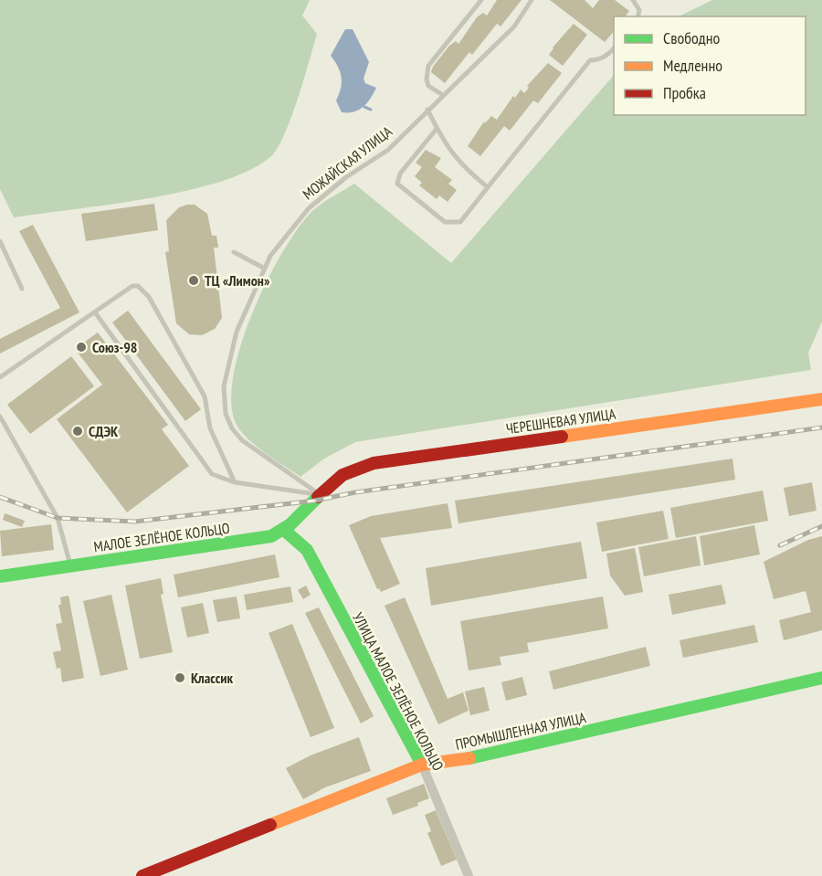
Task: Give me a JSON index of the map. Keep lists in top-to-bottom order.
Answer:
{
  "streets": {
    "street": [
      "ЧЕРЕШНЕВАЯ УЛИЦА",
      "МАЛОЕ ЗЕЛЁНОЕ КОЛЬЦО",
      "УЛИЦА МАЛОЕ ЗЕЛЁНОЕ КОЛЬЦО",
      "ПРОМЫШЛЕННАЯ УЛИЦА"
    ],
    "lane": ["МОЖАЙСКАЯ УЛИЦА"]
  },
  "crossings": [
    ["МОЖАЙСКАЯ УЛИЦА", "ЧЕРЕШНЕВАЯ УЛИЦА"],
    ["МОЖАЙСКАЯ УЛИЦА", "МАЛОЕ ЗЕЛЁНОЕ КОЛЬЦО"],
    ["ЧЕРЕШНЕВАЯ УЛИЦА", "МАЛОЕ ЗЕЛЁНОЕ КОЛЬЦО"],
    ["МАЛОЕ ЗЕЛЁНОЕ КОЛЬЦО", "УЛИЦА МАЛОЕ ЗЕЛЁНОЕ КОЛЬЦО"],
    ["УЛИЦА МАЛОЕ ЗЕЛЁНОЕ КОЛЬЦО", "ПРОМЫШЛЕННАЯ УЛИЦА"]
  ],
  "places": [
    "ТЦ «Лимон»",
    "Союз-98",
    "СДЭК",
    "Классик"
  ],
  "legend": ["Свободно", "Медленно", "Пробка"]
}
